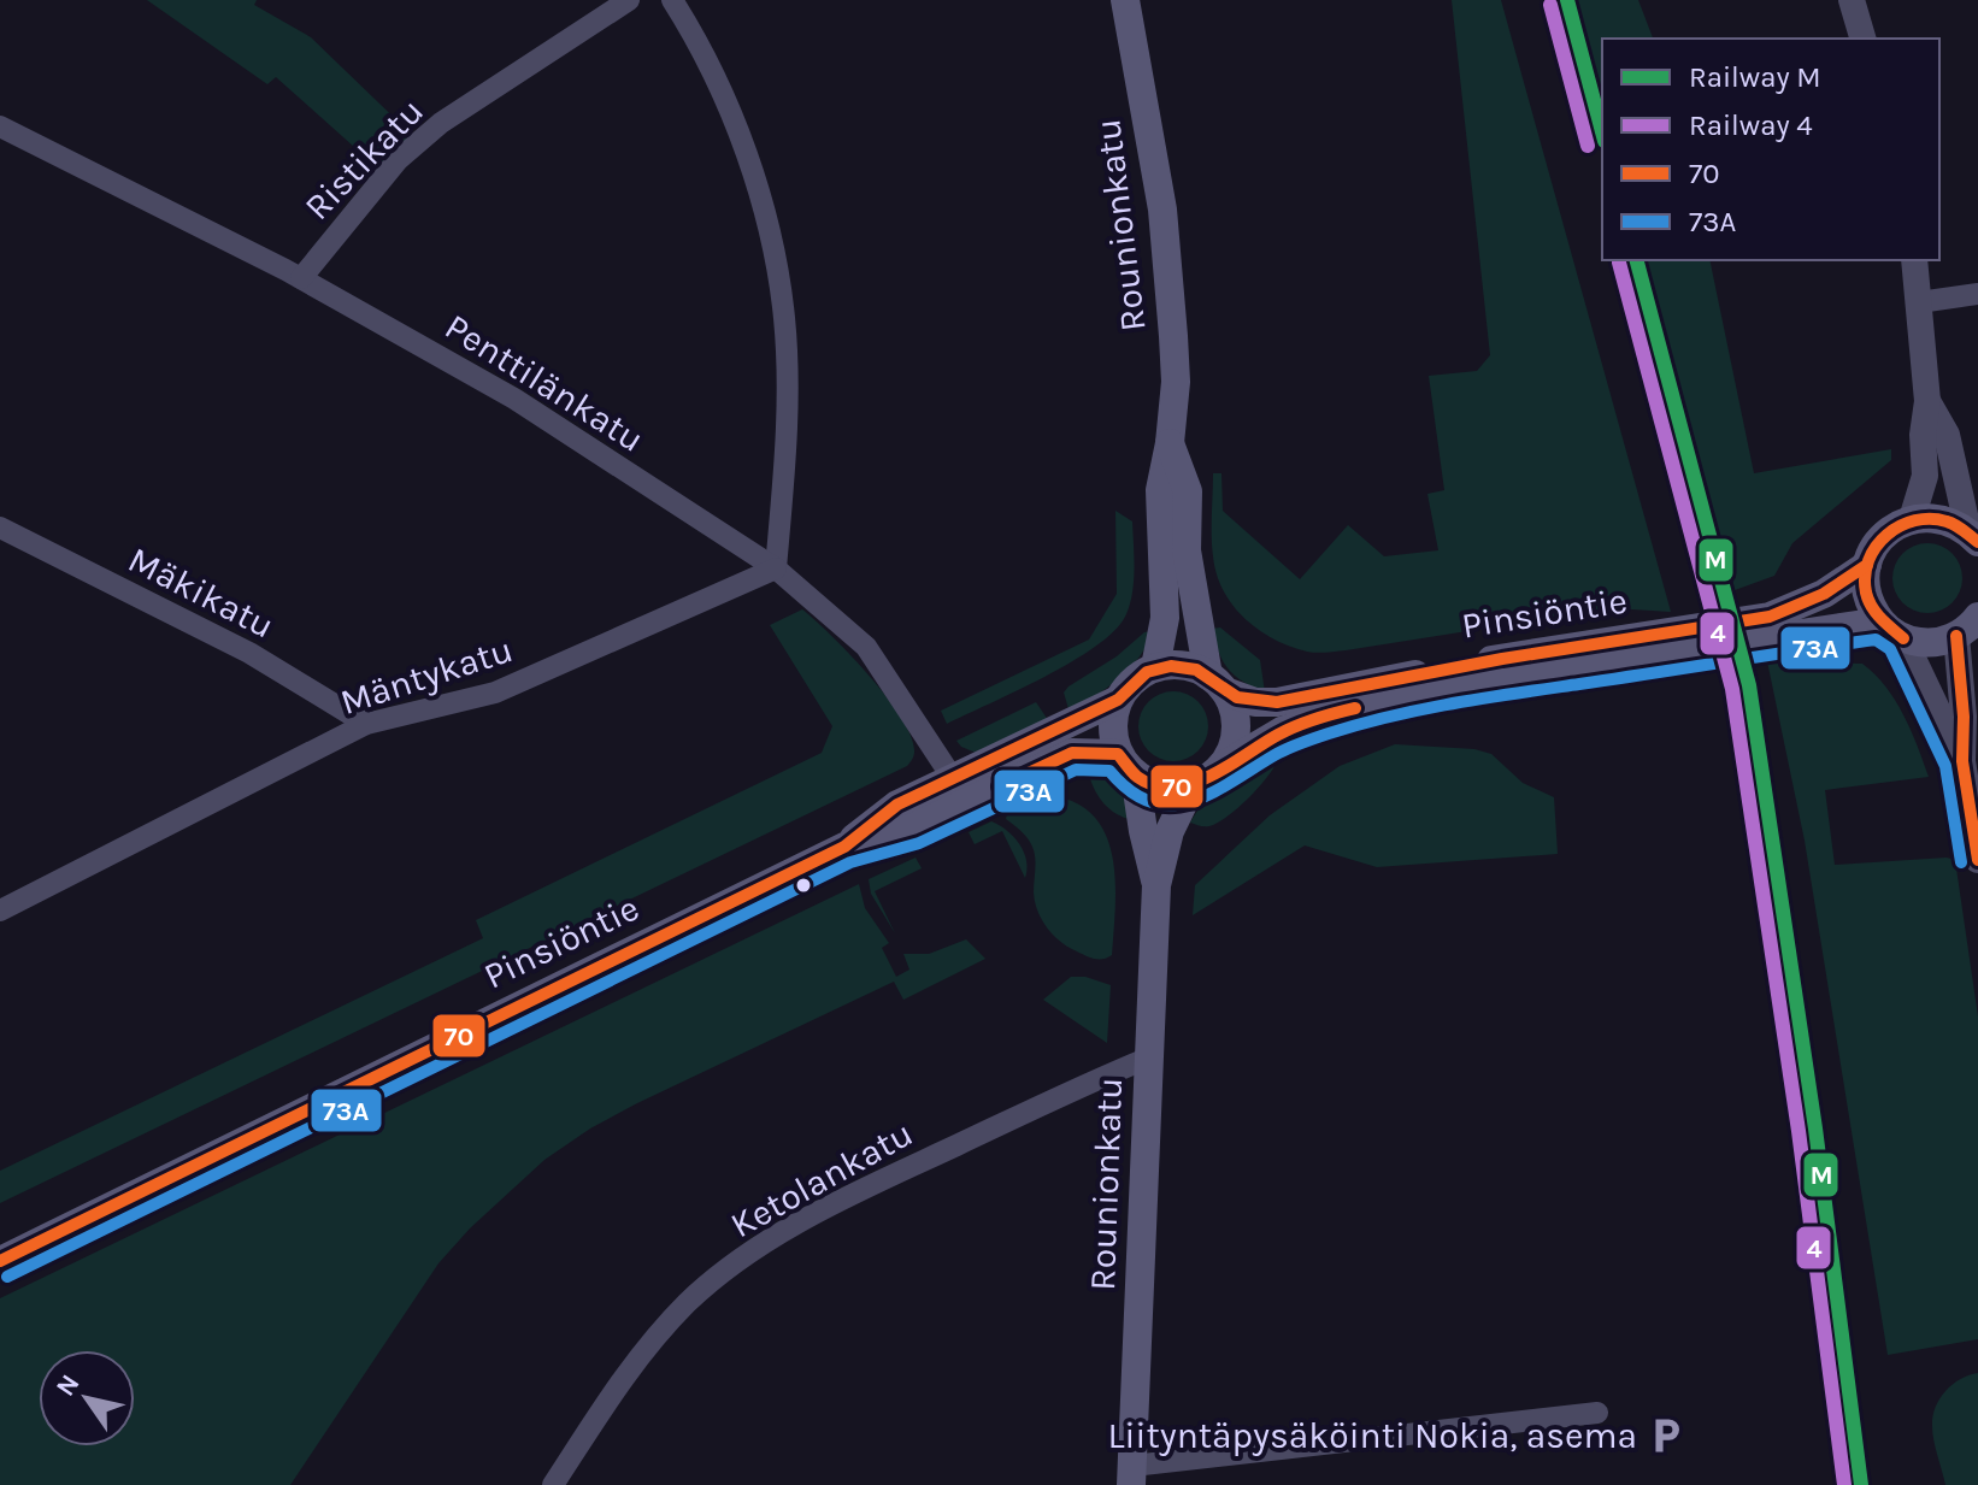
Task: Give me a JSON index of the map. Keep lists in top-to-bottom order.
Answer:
{
  "streets": {
    "main road": ["Rounionkatu", "Pinsiöntie"],
    "street": [
      "Ristikatu",
      "Penttilänkatu",
      "Mäkikatu",
      "Mäntykatu",
      "Ketolankatu"
    ]
  },
  "crossings": [
    ["Ristikatu", "Penttilänkatu"],
    ["Rounionkatu", "Pinsiöntie"],
    ["Rounionkatu", "Ketolankatu"],
    ["Penttilänkatu", "Pinsiöntie"],
    ["Penttilänkatu", "Mäntykatu"],
    ["Mäkikatu", "Mäntykatu"]
  ],
  "places": {
    "parking": ["Liityntäpysäköinti Nokia, asema"]
  },
  "lines": [
    "rail line M",
    "rail line 4",
    "transit line 70",
    "transit line 73A"
  ],
  "legend": [
    "Railway M",
    "Railway 4",
    "70",
    "73A"
  ],
  "north": "top left"
}
